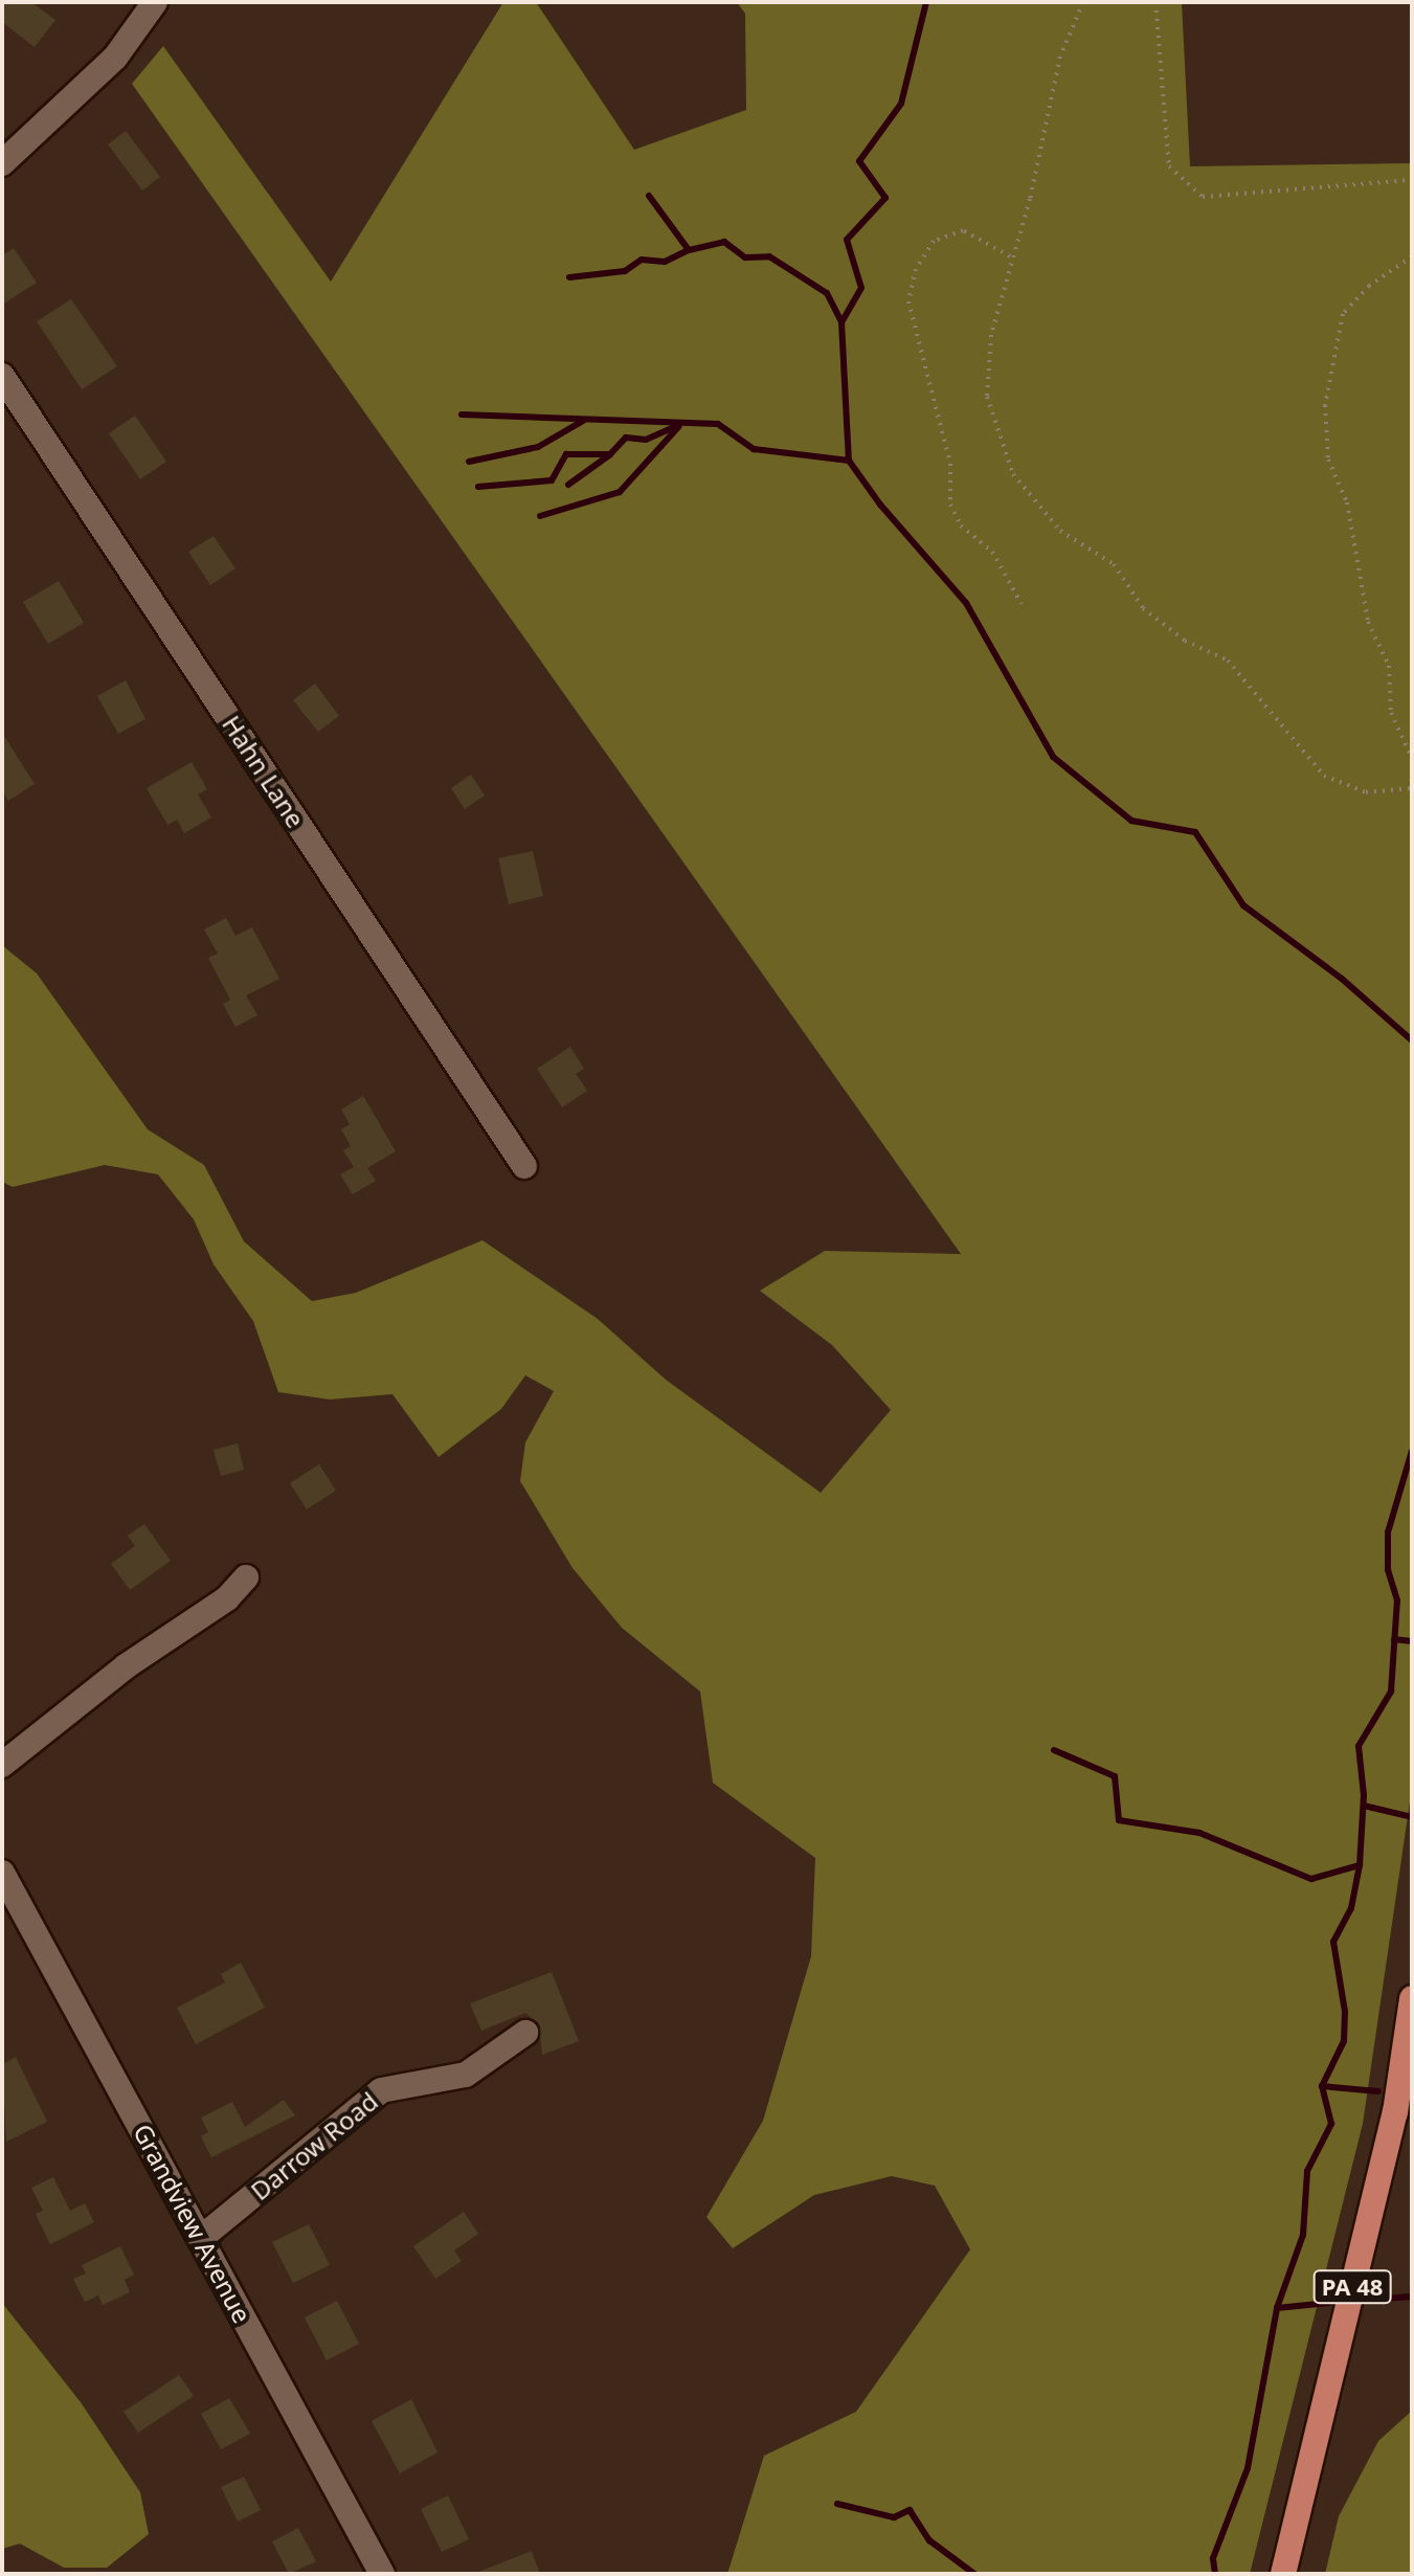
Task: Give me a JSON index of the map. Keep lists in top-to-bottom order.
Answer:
{
  "streets": {
    "main road": ["PA 48"],
    "street": ["Hahn Lane", "Darrow Road", "Grandview Avenue"]
  },
  "crossings": [
    ["Darrow Road", "Grandview Avenue"]
  ]
}
